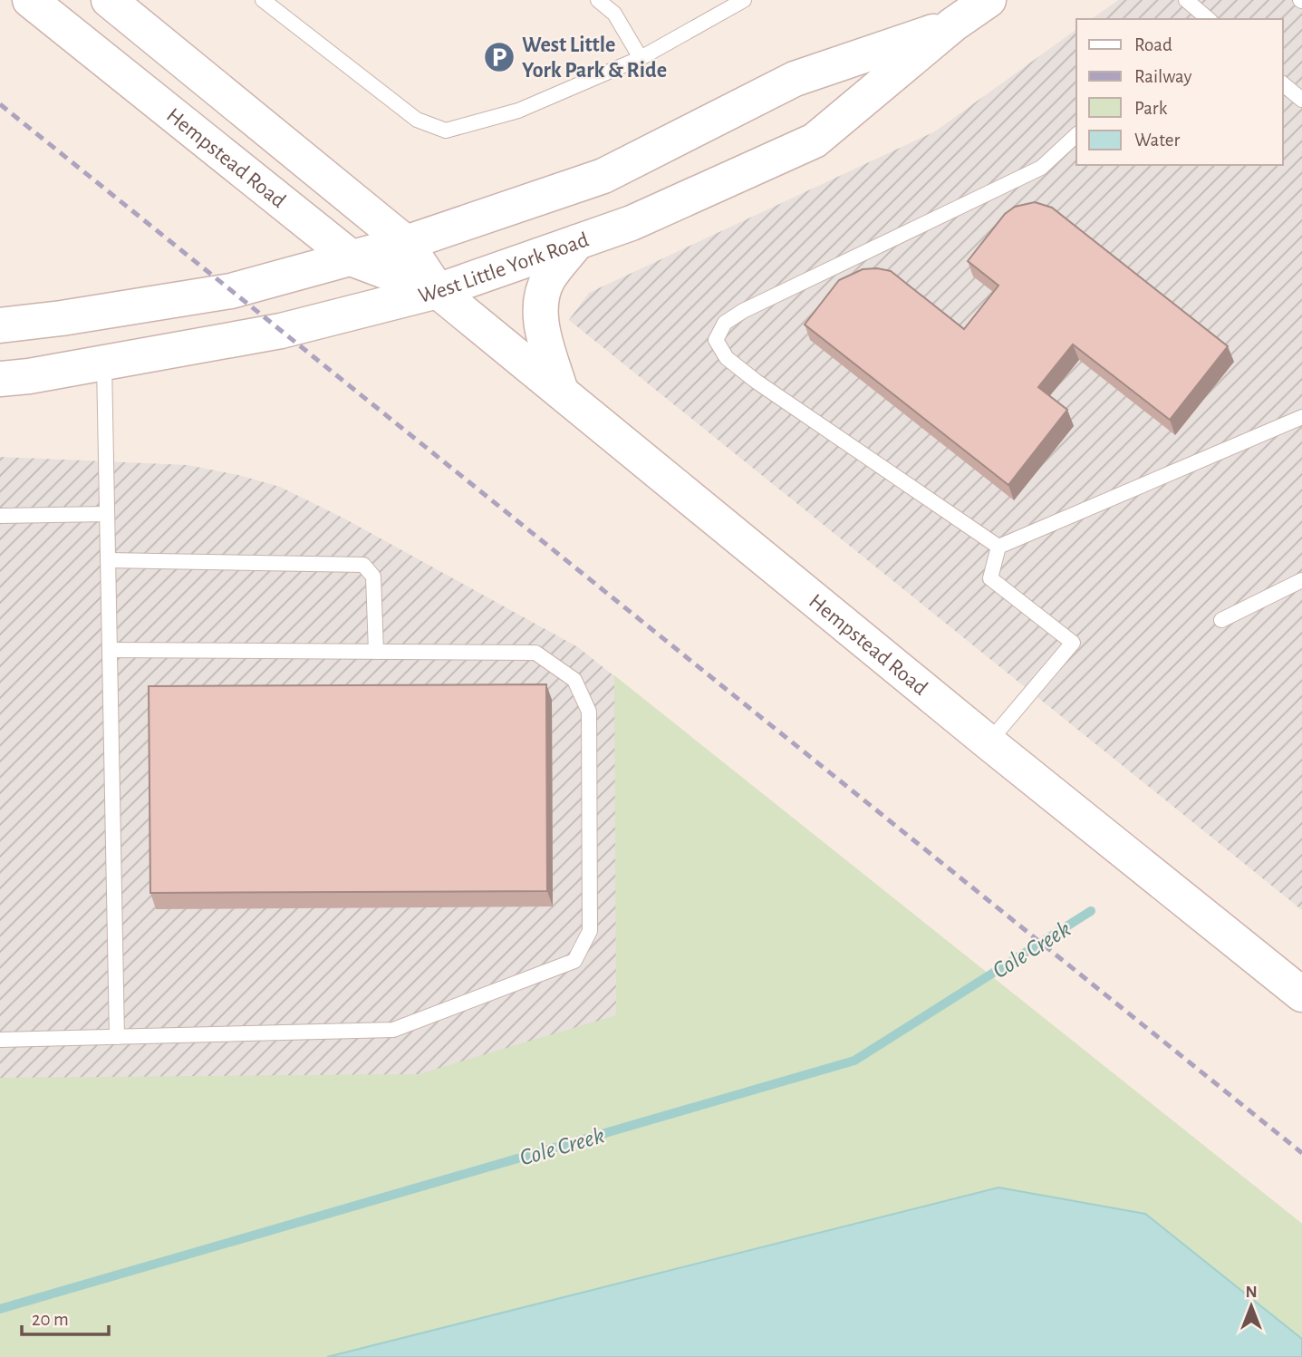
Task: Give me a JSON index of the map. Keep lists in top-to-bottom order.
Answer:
{
  "streets": {
    "main road": ["Hempstead Road", "West Little York Road"]
  },
  "crossings": [
    ["Hempstead Road", "West Little York Road"]
  ],
  "water": ["Cole Creek"],
  "places": {
    "parking": ["West Little York Park & Ride"]
  },
  "legend": [
    "Road",
    "Railway",
    "Park",
    "Water"
  ],
  "scale_bar": "20 m",
  "north": "top"
}
